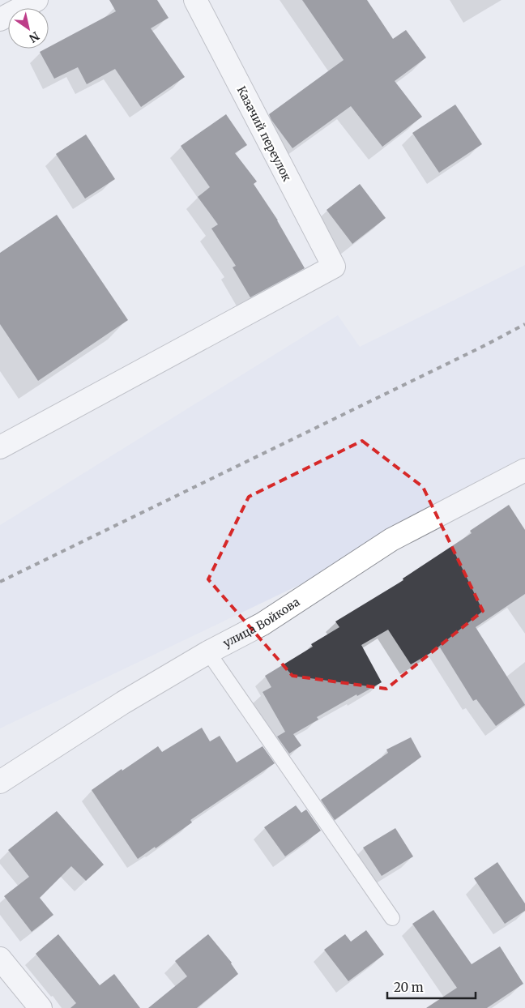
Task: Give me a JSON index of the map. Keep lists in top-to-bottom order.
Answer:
{
  "streets": {
    "street": ["Казачий переулок", "улица Войкова"]
  },
  "scale_bar": "20 m",
  "north": "bottom right"
}
